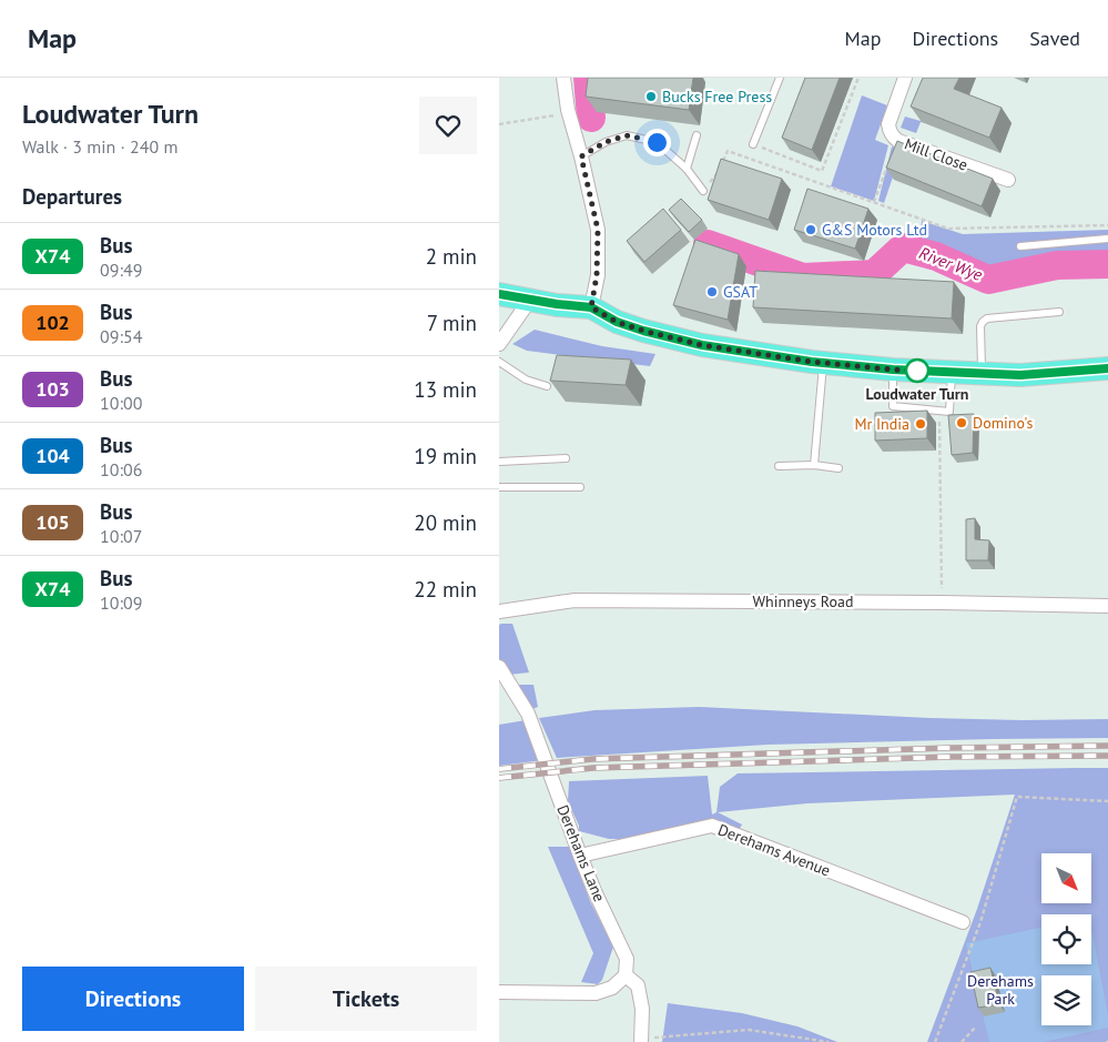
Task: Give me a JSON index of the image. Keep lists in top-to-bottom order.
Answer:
{
  "streets": {
    "street": [
      "Mill Close",
      "Whinneys Road",
      "Derehams Avenue",
      "Derehams Lane"
    ]
  },
  "crossings": [
    ["Derehams Avenue", "Derehams Lane"]
  ],
  "water": ["River Wye"],
  "parks": ["Derehams Park"],
  "places": [
    "Bucks Free Press",
    "G&S Motors Ltd",
    "GSAT",
    "Loudwater Turn",
    "Domino's",
    "Mr India"
  ],
  "lines": ["bus line X74"],
  "north": "bottom right",
  "page": {
    "header": "Map",
    "nav": ["Map", "Directions", "Saved"],
    "heading": [
      ["Loudwater Turn", "Walk · 3 min · 240 m"],
      "Departures"
    ],
    "list": [
      {
        "mark": "X74",
        "name": "Bus",
        "note": "09:49",
        "value": "2 min"
      },
      {
        "mark": "102",
        "name": "Bus",
        "note": "09:54",
        "value": "7 min"
      },
      {
        "mark": "103",
        "name": "Bus",
        "note": "10:00",
        "value": "13 min"
      },
      {
        "mark": "104",
        "name": "Bus",
        "note": "10:06",
        "value": "19 min"
      },
      {
        "mark": "105",
        "name": "Bus",
        "note": "10:07",
        "value": "20 min"
      },
      {
        "mark": "X74",
        "name": "Bus",
        "note": "10:09",
        "value": "22 min"
      }
    ],
    "buttons": ["Directions", "Tickets"]
  }
}
